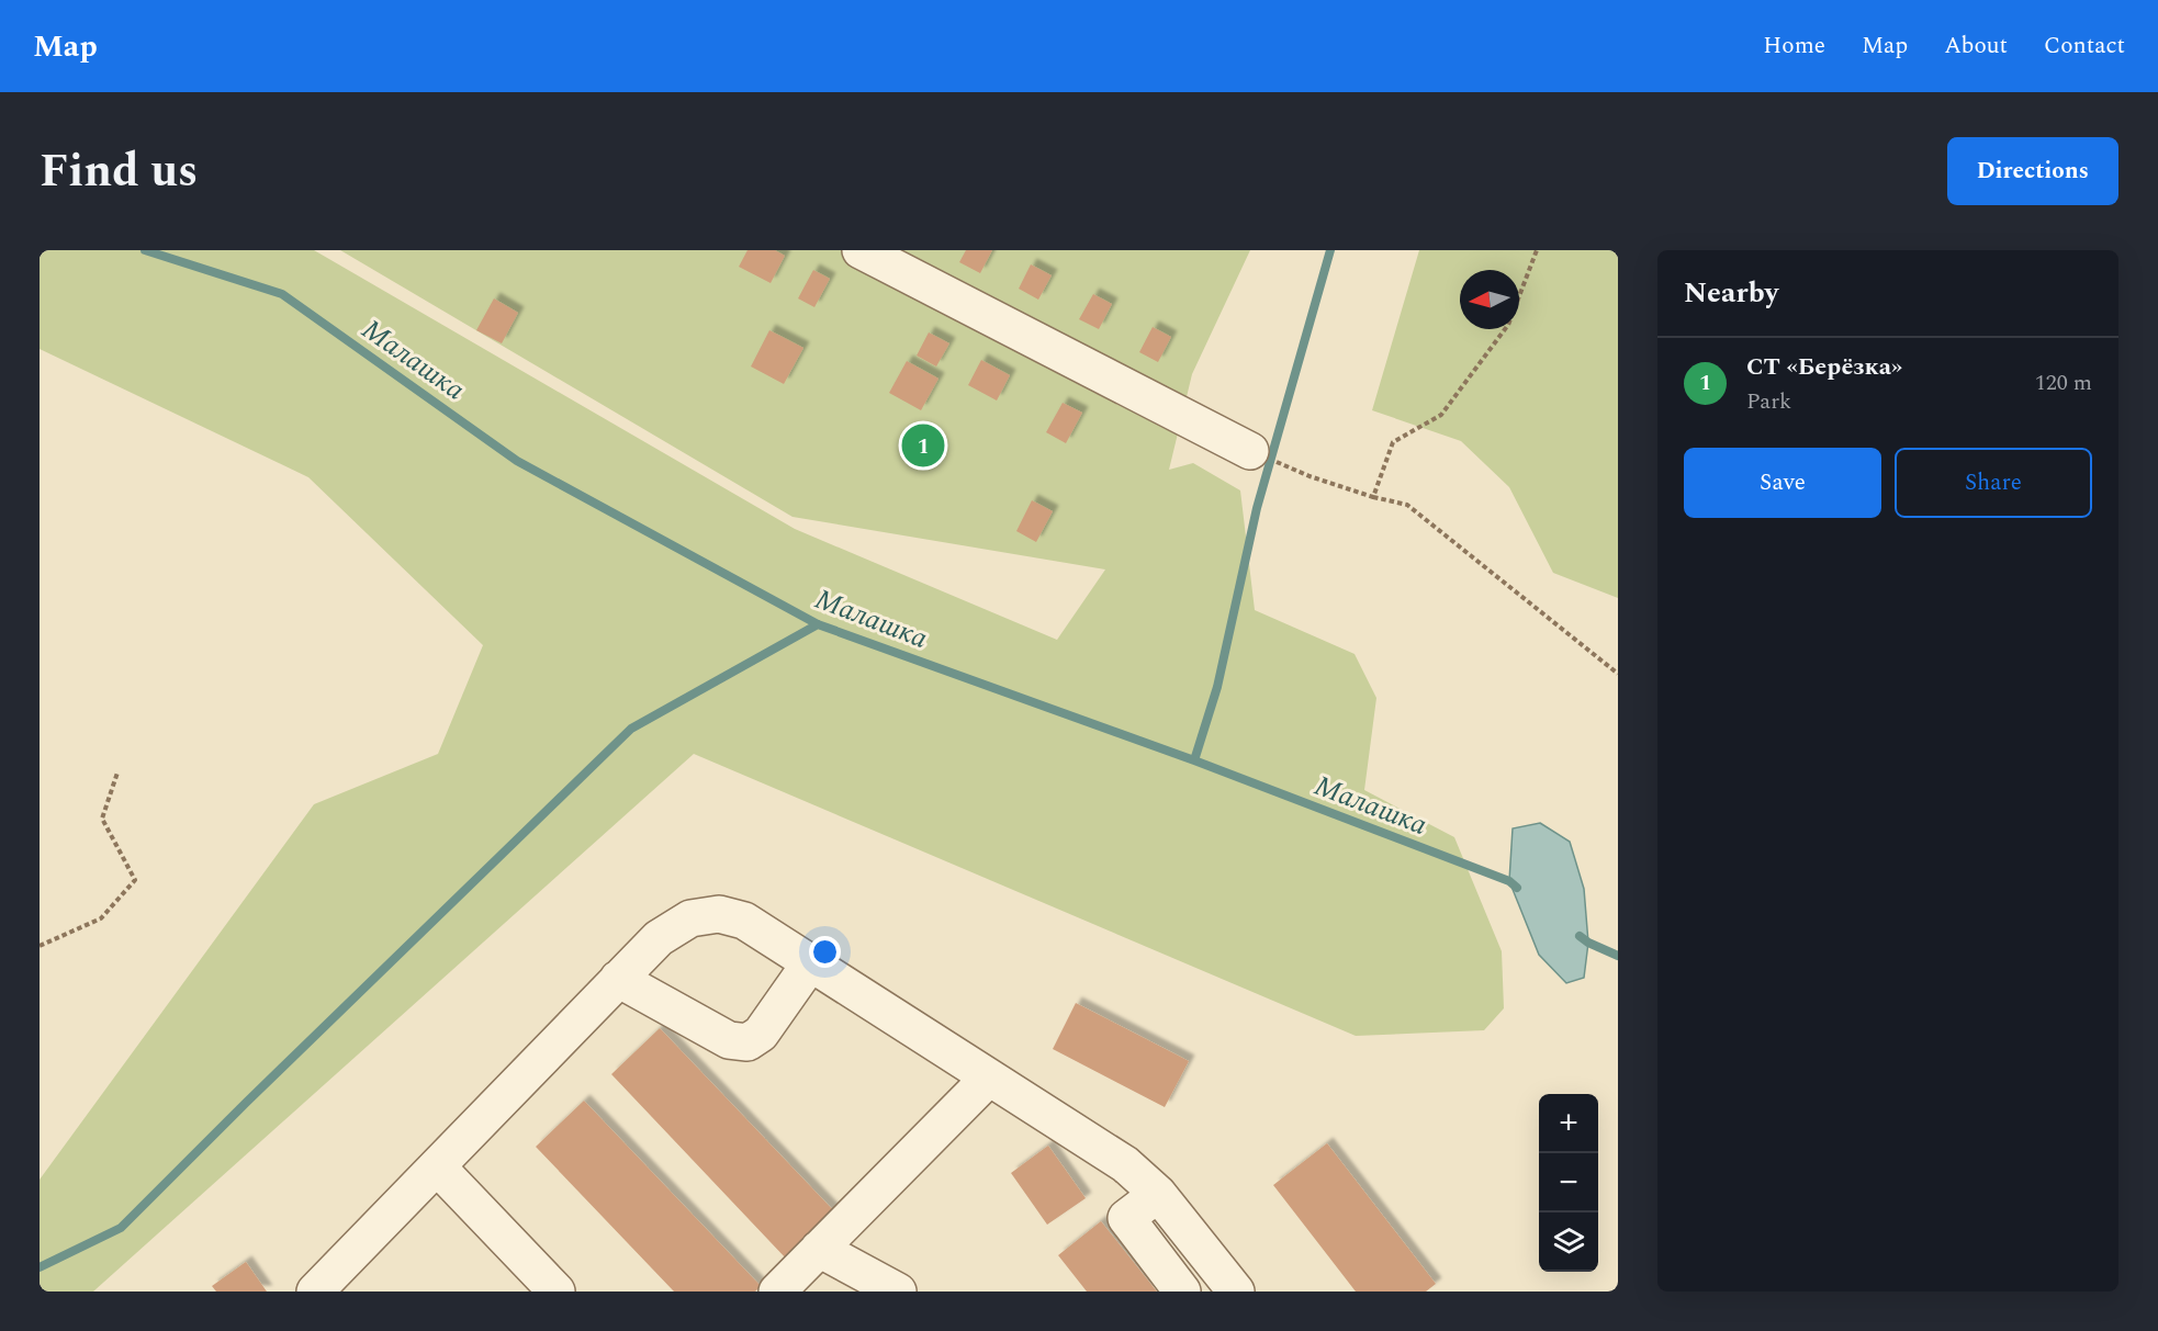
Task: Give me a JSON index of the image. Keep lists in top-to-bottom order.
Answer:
{
  "water": ["Малашка"],
  "north": "left",
  "page": {
    "header": "Map",
    "nav": [
      "Home",
      "Map",
      "About",
      "Contact"
    ],
    "title": "Find us",
    "buttons": [
      "Directions",
      ["Save", "Share"]
    ],
    "heading": "Nearby",
    "list": [
      {
        "mark": "1",
        "name": "СТ «Берёзка»",
        "note": "Park",
        "value": "120 m"
      }
    ],
    "pins": "1",
    "map_buttons": ["+", "−"]
  }
}
